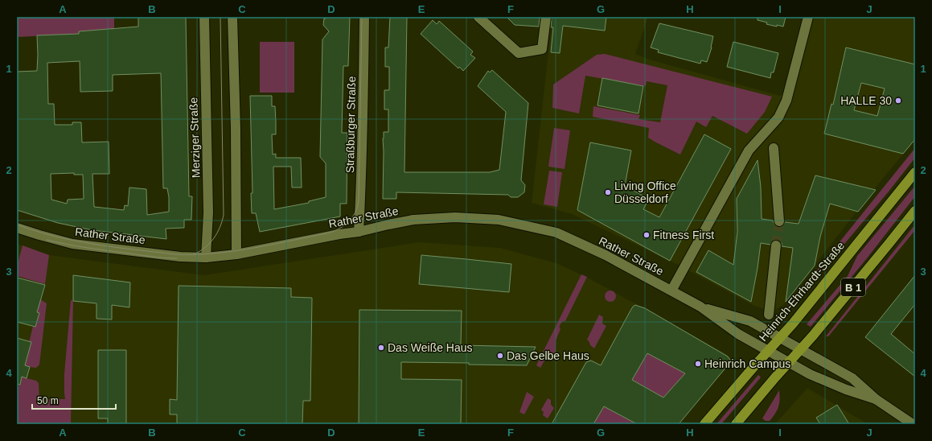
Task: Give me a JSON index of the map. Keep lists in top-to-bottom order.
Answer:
{
  "streets": {
    "main road": ["B 1", "Heinrich-Ehrhardt-Straße"],
    "street": ["Straßburger Straße", "Merziger Straße", "Rather Straße"]
  },
  "crossings": [
    ["Straßburger Straße", "Rather Straße"],
    ["Merziger Straße", "Rather Straße"],
    ["Rather Straße", "B 1"],
    ["Rather Straße", "Heinrich-Ehrhardt-Straße"]
  ],
  "places": [
    "HALLE 30",
    "Living Office Düsseldorf",
    "Fitness First",
    "Das Weiße Haus",
    "Das Gelbe Haus",
    "Heinrich Campus"
  ],
  "scale_bar": "50 m",
  "grid": {
    "columns": [
      "A",
      "B",
      "C",
      "D",
      "E",
      "F",
      "G",
      "H",
      "I",
      "J"
    ],
    "rows": [
      "1",
      "2",
      "3",
      "4"
    ]
  }
}
